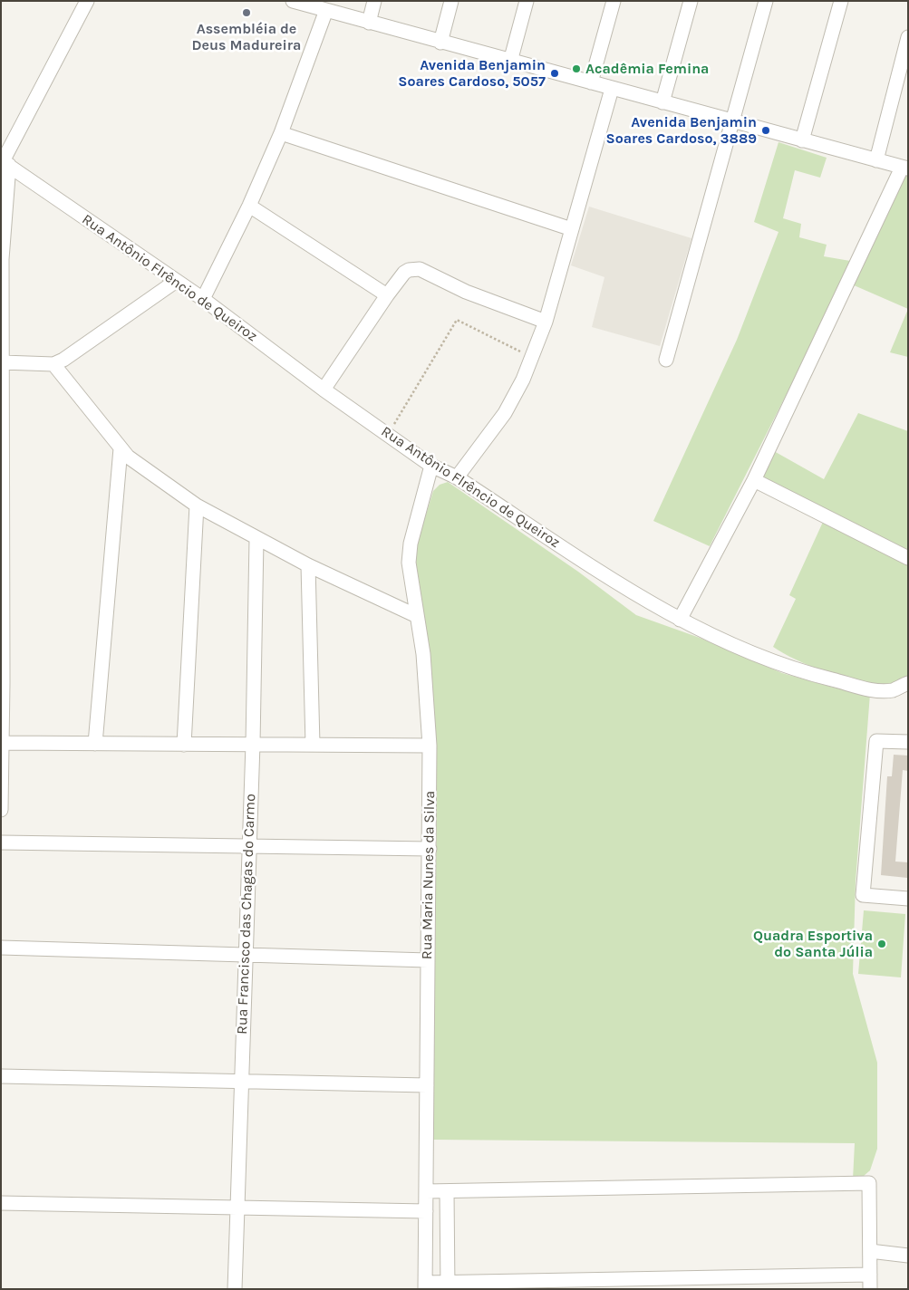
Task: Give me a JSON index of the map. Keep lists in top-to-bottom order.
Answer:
{
  "streets": {
    "street": ["Rua Antônio Flrêncio de Queiroz", "Rua Maria Nunes da Silva", "Rua Francisco das Chagas do Carmo"]
  },
  "crossings": [
    ["Rua Antônio Flrêncio de Queiroz", "Rua Maria Nunes da Silva"]
  ],
  "places": [
    "Assembléia de Deus Madureira",
    "Acadêmia Femina",
    "Avenida Benjamin Soares Cardoso, 5057",
    "Avenida Benjamin Soares Cardoso, 3889",
    "Quadra Esportiva do Santa Júlia"
  ]
}
